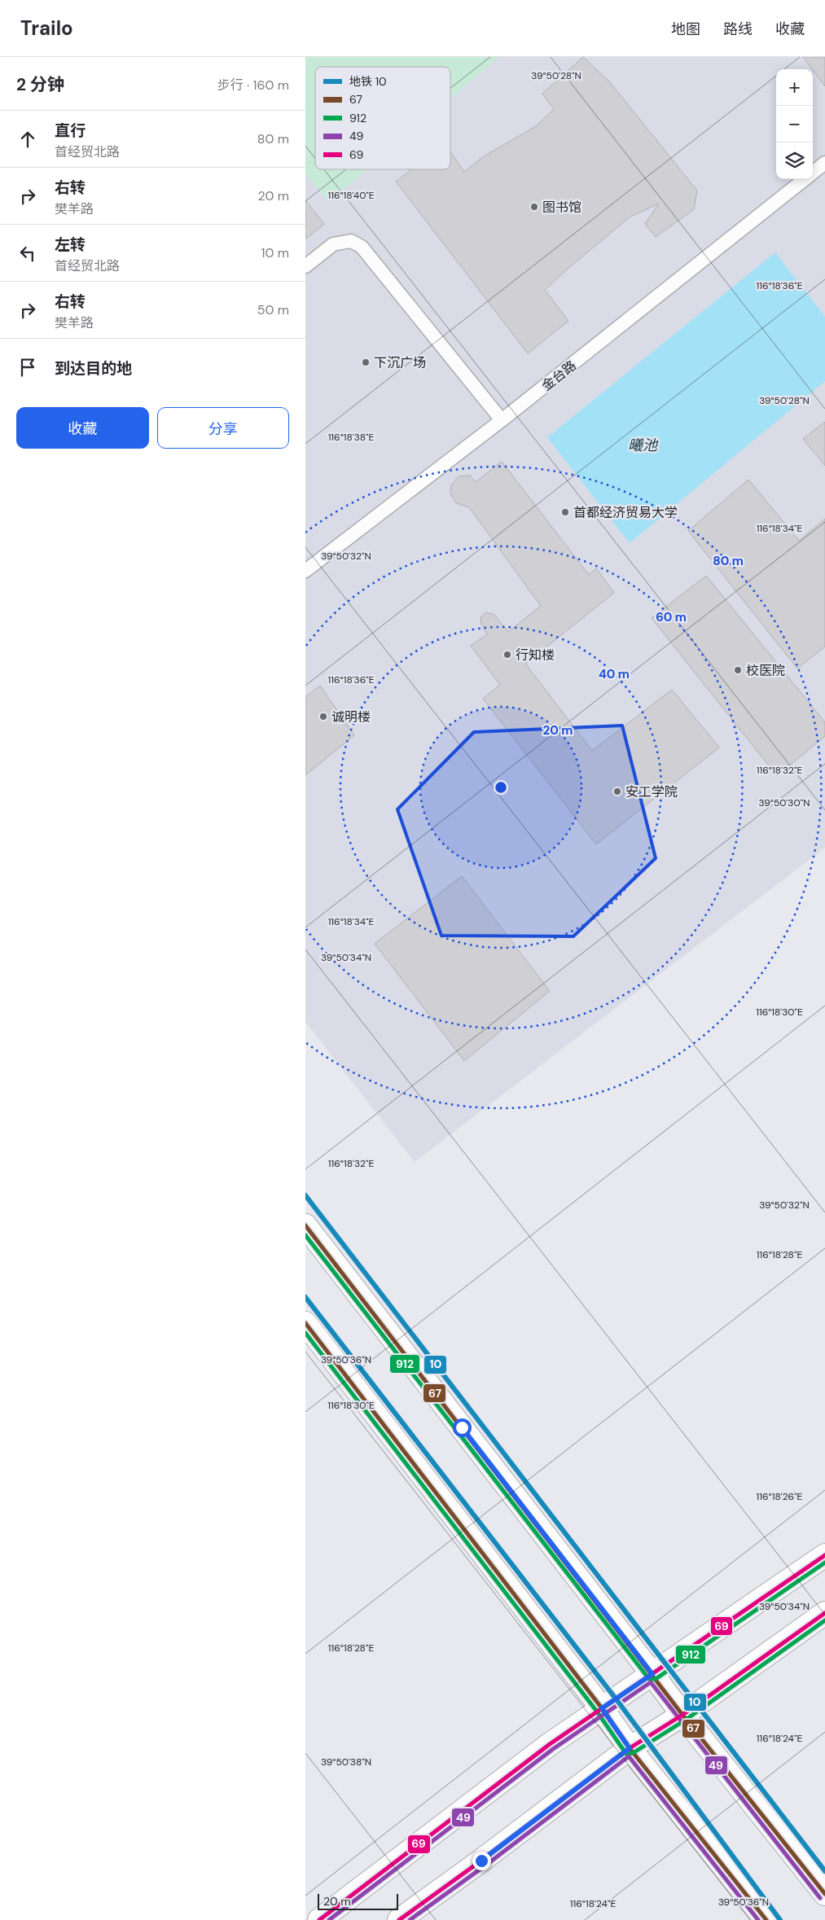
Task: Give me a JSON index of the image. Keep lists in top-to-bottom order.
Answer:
{
  "streets": {
    "lane": ["金台路"]
  },
  "water": ["曦池"],
  "places": [
    "图书馆",
    "下沉广场",
    "首都经济贸易大学",
    "行知楼",
    "校医院",
    "诚明楼",
    "安工学院"
  ],
  "lines": [
    "metro line 10",
    "transit line 67",
    "transit line 912",
    "transit line 69",
    "transit line 49"
  ],
  "legend": [
    "地铁 10",
    "67",
    "912",
    "49",
    "69"
  ],
  "scale_bar": "20 m",
  "page": {
    "header": "Trailo",
    "nav": ["地图", "路线", "收藏"],
    "heading": ["2 分钟", "步行 · 160 m"],
    "map_buttons": ["+", "−"],
    "list": [
      ["直行", "首经贸北路", "80 m"],
      ["右转", "樊羊路", "20 m"],
      ["左转", "首经贸北路", "10 m"],
      ["右转", "樊羊路", "50 m"],
      "到达目的地"
    ],
    "buttons": ["收藏", "分享"],
    "scale": "20 m"
  },
  "coordinates": [
    "39°50'28\"N",
    "116°18'40\"E",
    "116°18'36\"E",
    "116°18'38\"E",
    "116°18'34\"E",
    "39°50'32\"N",
    "116°18'32\"E",
    "39°50'30\"N",
    "39°50'34\"N",
    "116°18'30\"E",
    "116°18'28\"E",
    "39°50'36\"N",
    "116°18'26\"E",
    "116°18'24\"E",
    "39°50'38\"N"
  ],
  "rings": [
    "80 m",
    "60 m",
    "40 m",
    "20 m"
  ]
}
